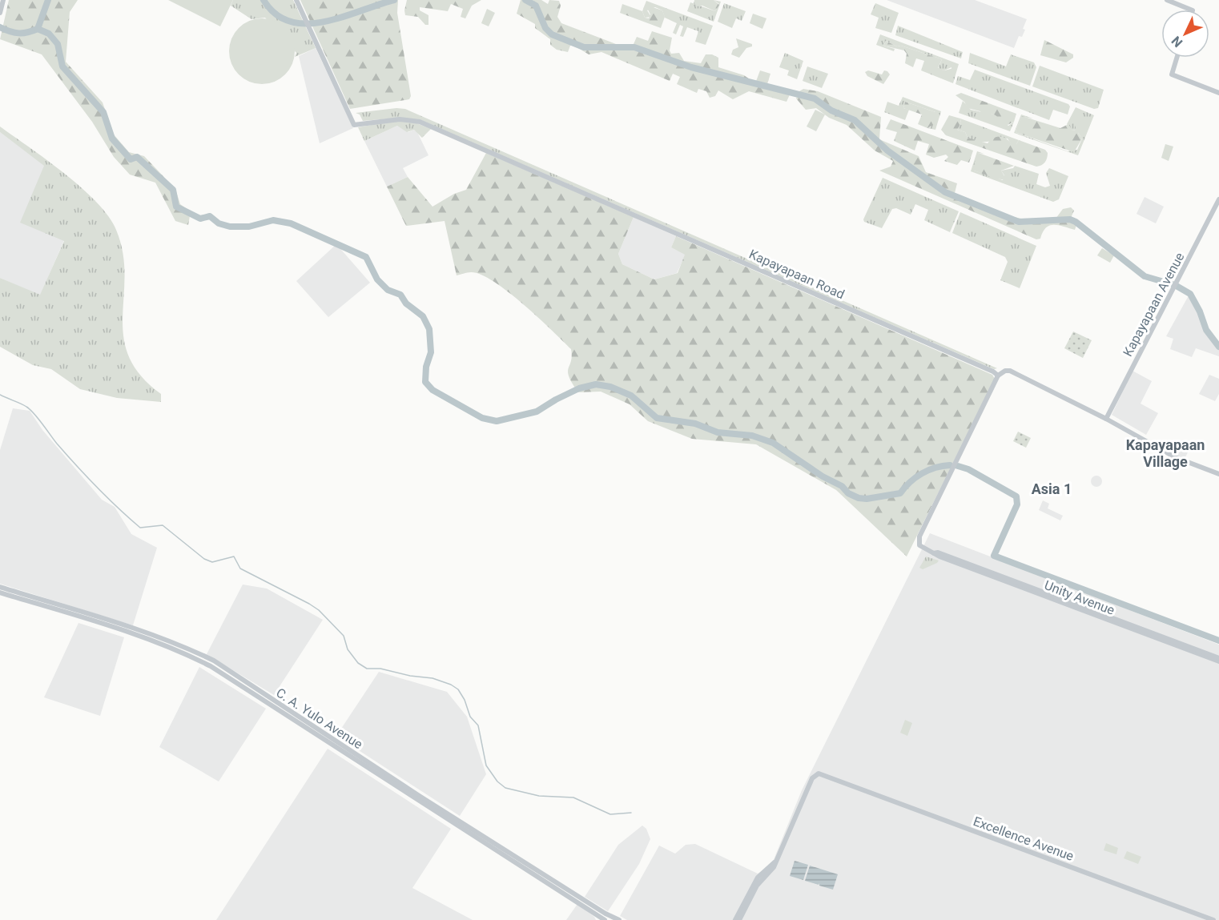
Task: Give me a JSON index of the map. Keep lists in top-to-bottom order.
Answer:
{
  "streets": {
    "street": [
      "Kapayapaan Road",
      "Kapayapaan Avenue",
      "Unity Avenue",
      "C. A. Yulo Avenue",
      "Excellence Avenue"
    ]
  },
  "crossings": [
    ["Kapayapaan Road", "Kapayapaan Avenue"],
    ["Kapayapaan Road", "Unity Avenue"]
  ],
  "districts": ["Kapayapaan Village", "Asia 1"],
  "north": "bottom left"
}
